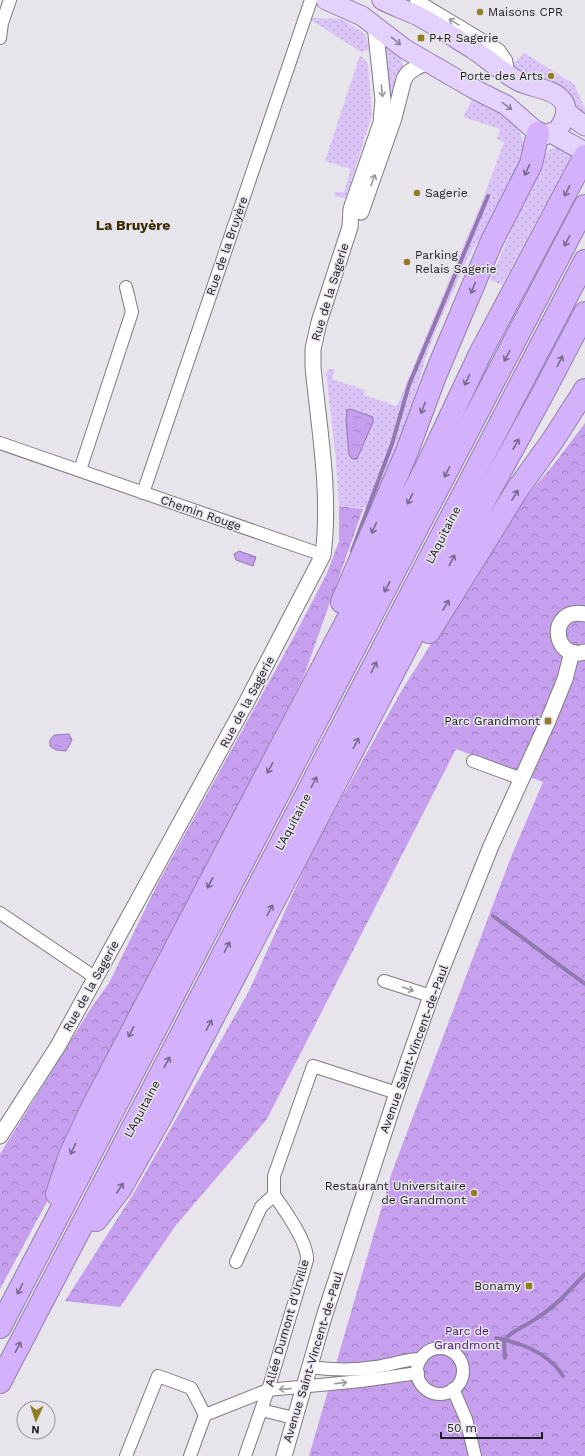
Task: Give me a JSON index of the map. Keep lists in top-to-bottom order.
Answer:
{
  "streets": {
    "highway": ["L'Aquitaine"],
    "street": [
      "Rue de la Bruyère",
      "Rue de la Sagerie",
      "Chemin Rouge",
      "Avenue Saint-Vincent-de-Paul",
      "Allée Dumont d'Urville"
    ]
  },
  "crossings": [
    ["Rue de la Bruyère", "Chemin Rouge"],
    ["Rue de la Sagerie", "Chemin Rouge"]
  ],
  "districts": ["La Bruyère"],
  "parks": ["Parc de Grandmont"],
  "places": {
    "other": [
      "Maisons CPR",
      "Porte des Arts",
      "Sagerie",
      "Parking Relais Sagerie",
      "Restaurant Universitaire de Grandmont"
    ],
    "transit": ["P+R Sagerie", "Parc Grandmont", "Bonamy"]
  },
  "scale_bar": "50 m",
  "north": "bottom"
}
